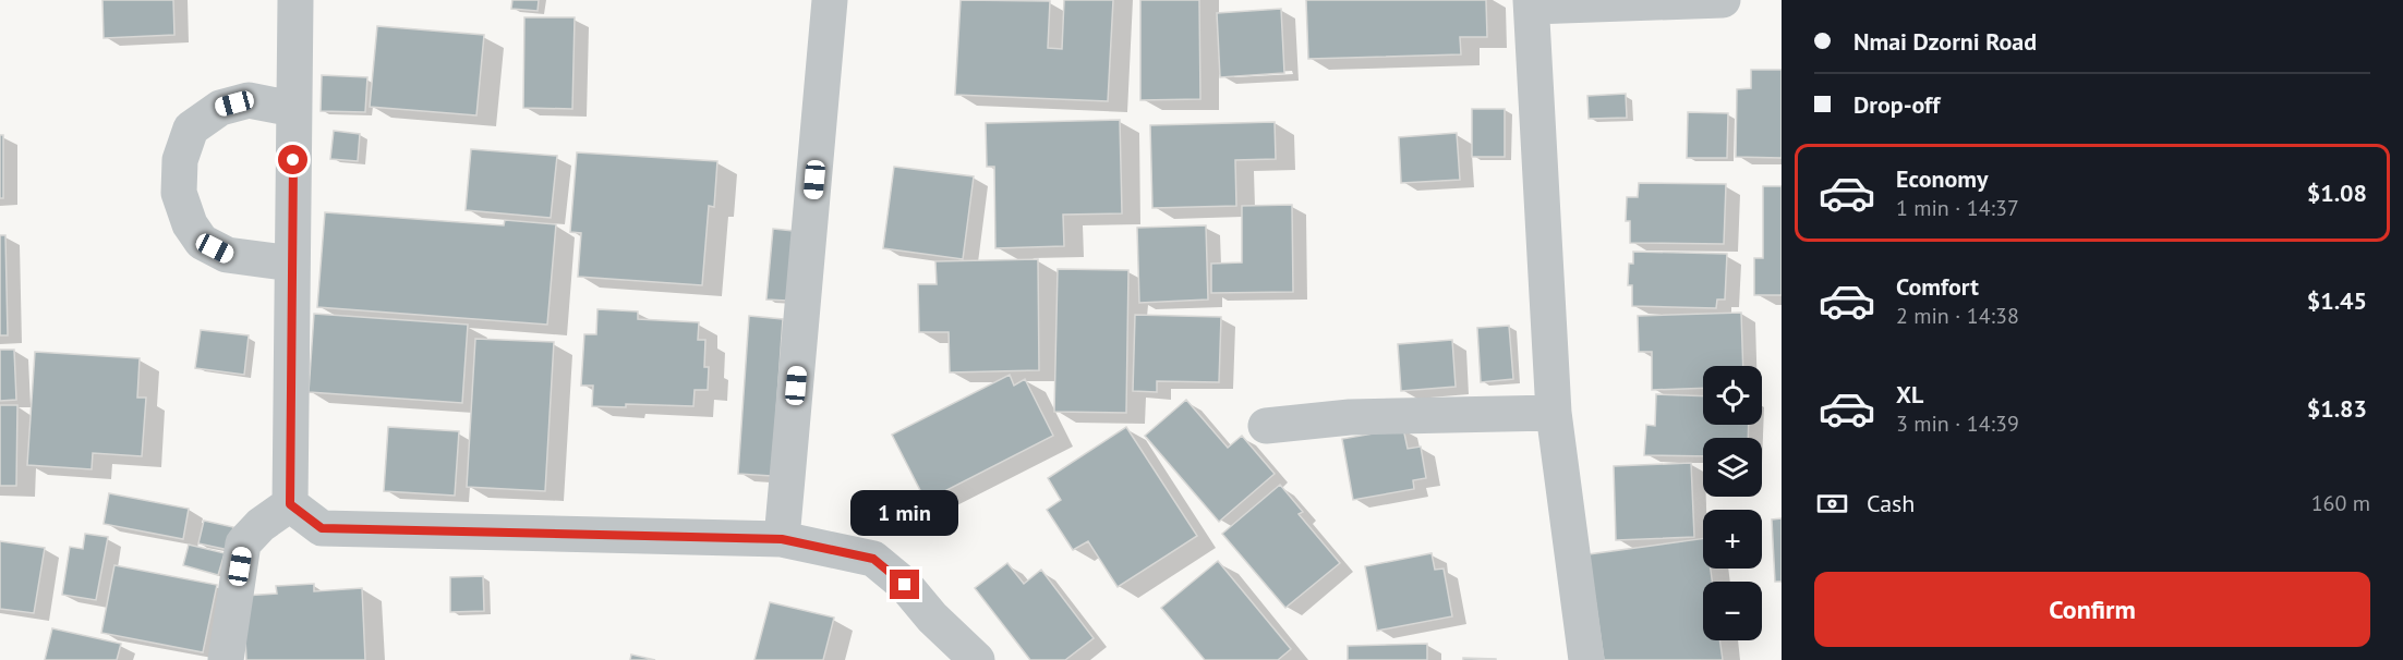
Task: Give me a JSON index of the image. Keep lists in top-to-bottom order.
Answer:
{
  "page": {
    "banner": ["Nmai Dzorni Road", "Drop-off"],
    "list": [
      {
        "name": "Economy",
        "note": "1 min · 14:37",
        "value": "$1.08"
      },
      {
        "name": "Comfort",
        "note": "2 min · 14:38",
        "value": "$1.45"
      },
      {
        "name": "XL",
        "note": "3 min · 14:39",
        "value": "$1.83"
      }
    ],
    "map_buttons": ["+", "−"],
    "pay": ["Cash", "160 m"],
    "bubble": "1 min",
    "buttons": "Confirm"
  }
}
